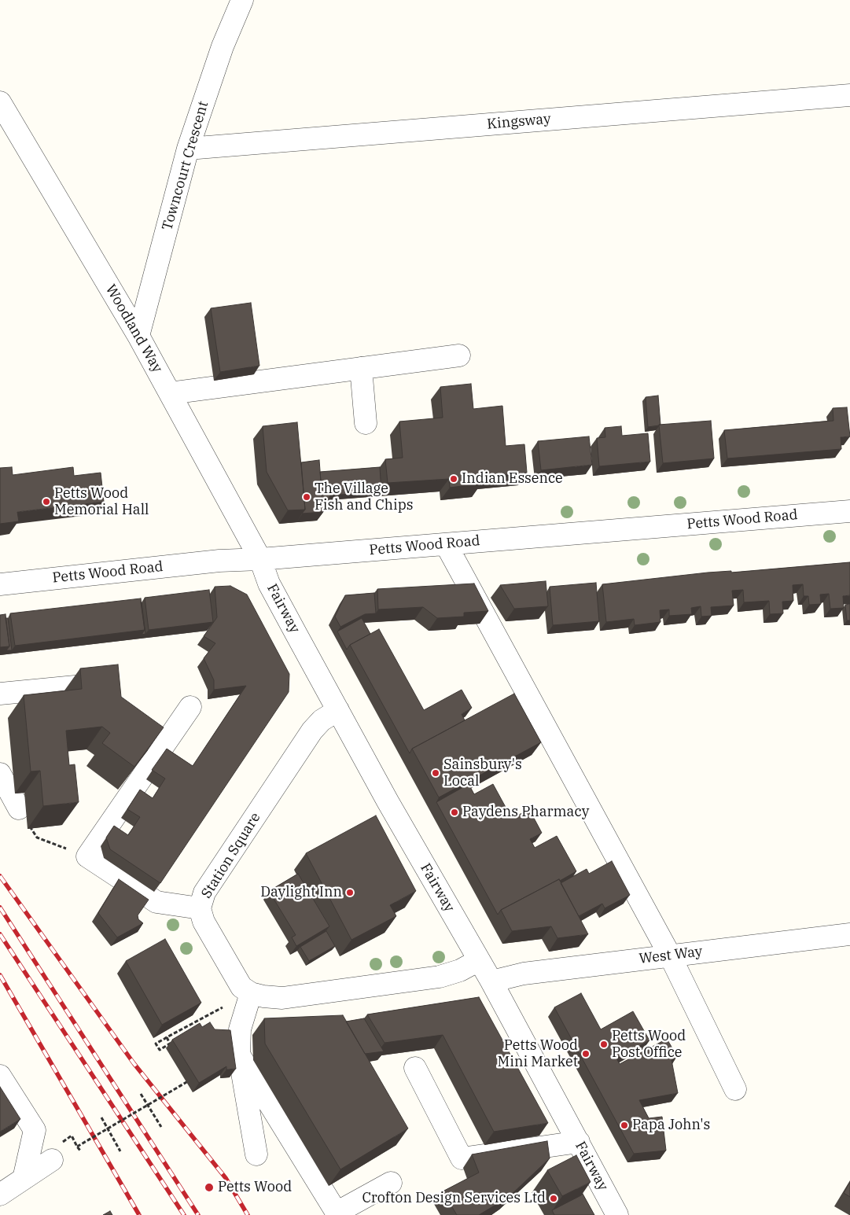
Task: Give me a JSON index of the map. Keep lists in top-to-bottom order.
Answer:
{
  "streets": {
    "street": [
      "Kingsway",
      "Towncourt Crescent",
      "Woodland Way",
      "Petts Wood Road",
      "Fairway",
      "Station Square",
      "West Way"
    ]
  },
  "crossings": [
    ["Kingsway", "Towncourt Crescent"],
    ["Towncourt Crescent", "Woodland Way"],
    ["Woodland Way", "Petts Wood Road"],
    ["Woodland Way", "Fairway"],
    ["Petts Wood Road", "Fairway"],
    ["Fairway", "Station Square"],
    ["Fairway", "West Way"]
  ],
  "places": [
    "Indian Essence",
    "The Village Fish and Chips",
    "Petts Wood Memorial Hall",
    "Sainsbury's Local",
    "Paydens Pharmacy",
    "Daylight Inn",
    "Petts Wood Post Office",
    "Petts Wood Mini Market",
    "Papa John's",
    "Petts Wood",
    "Crofton Design Services Ltd"
  ]
}
